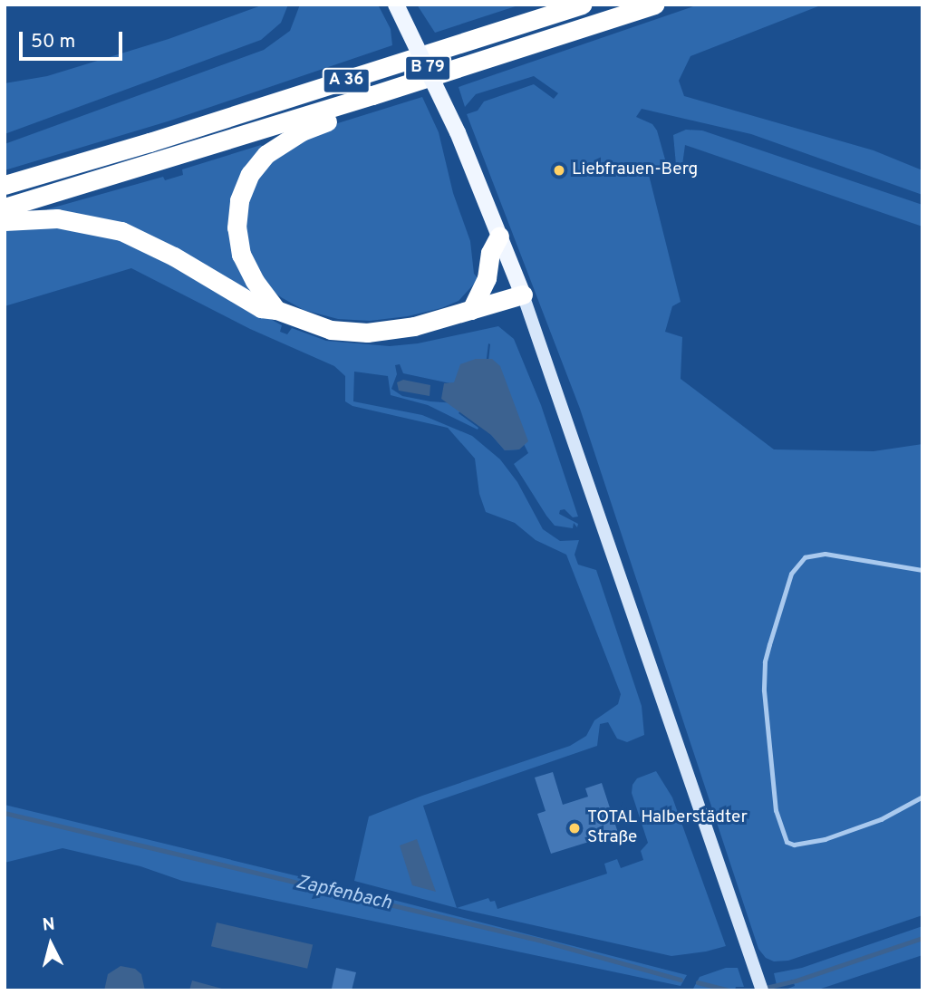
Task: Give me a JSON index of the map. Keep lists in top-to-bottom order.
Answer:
{
  "streets": {
    "highway": ["A 36"],
    "main road": ["B 79"]
  },
  "water": ["Zapfenbach"],
  "places": ["Liebfrauen-Berg", "TOTAL Halberstädter Straße"],
  "scale_bar": "50 m",
  "north": "top"
}
